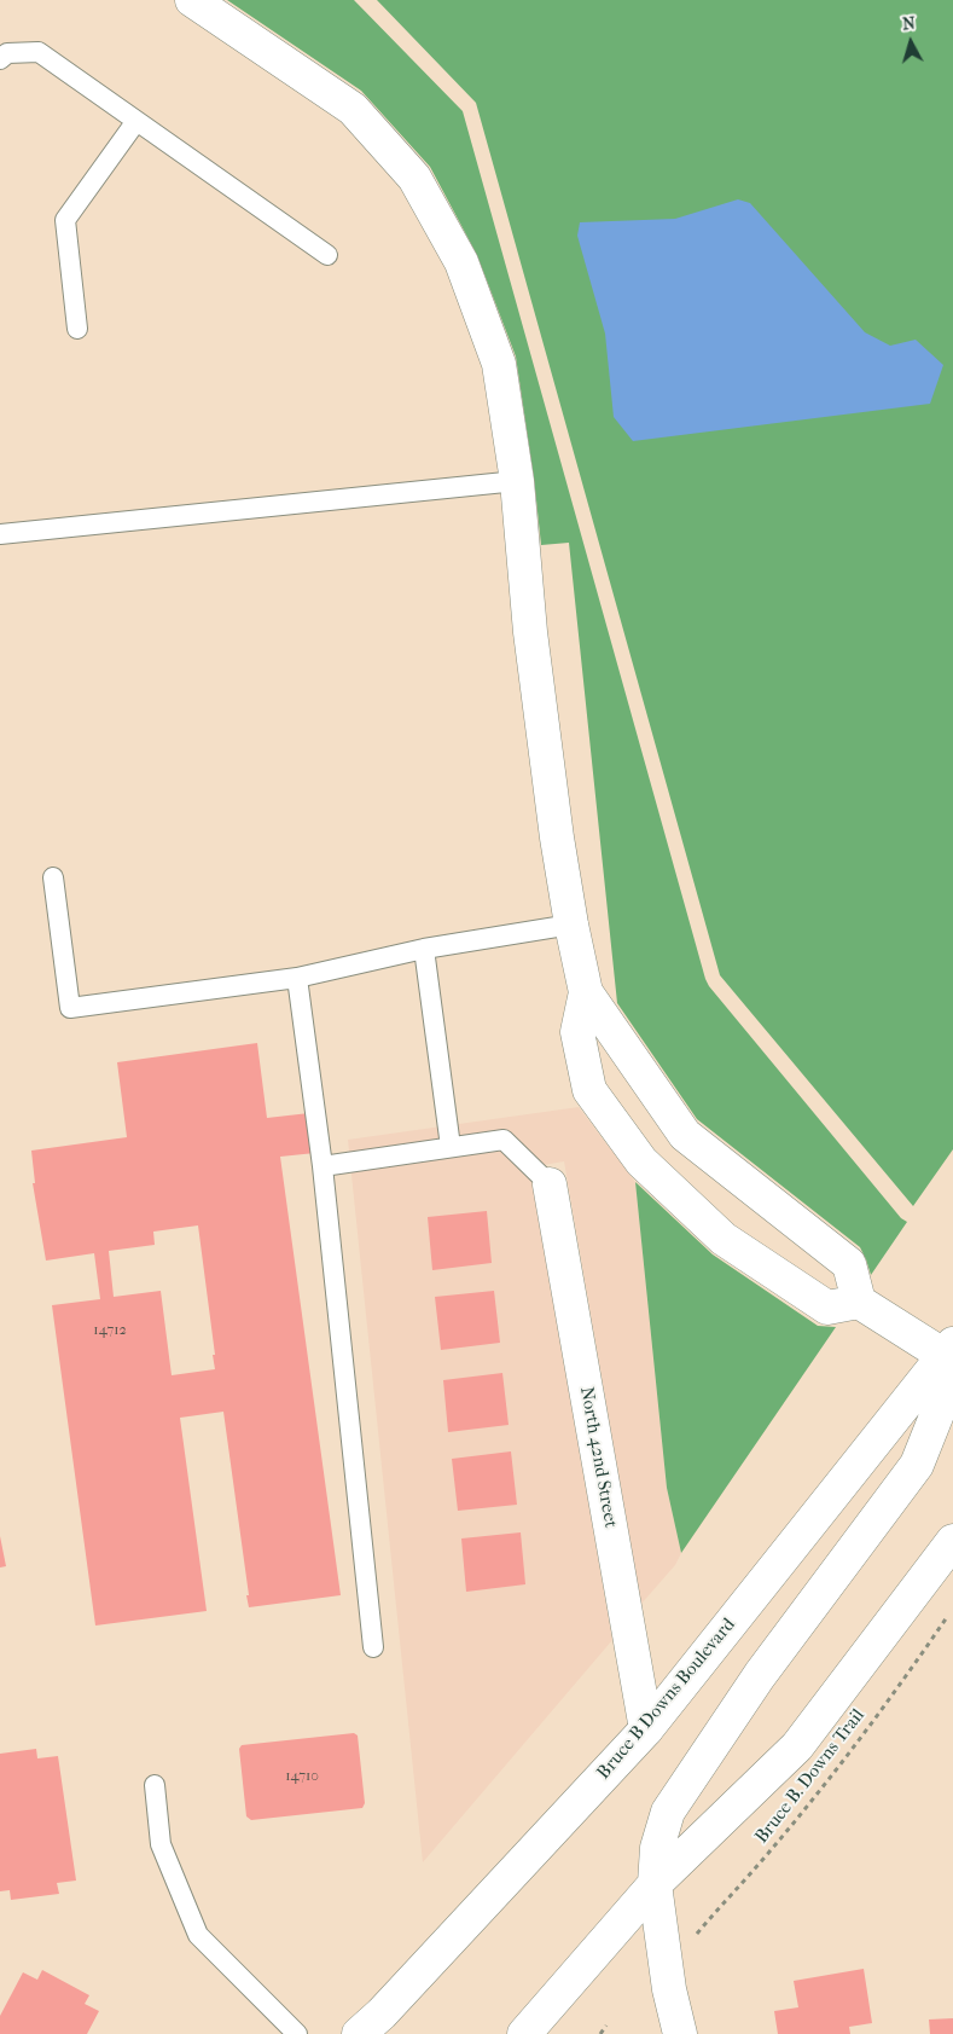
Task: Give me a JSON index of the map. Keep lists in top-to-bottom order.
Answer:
{
  "streets": {
    "street": ["North 42nd Street", "Bruce B Downs Boulevard"],
    "path": ["Bruce B. Downs Trail"]
  },
  "crossings": [
    ["North 42nd Street", "Bruce B Downs Boulevard"]
  ],
  "house_numbers": ["14712", "14710"],
  "north": "top"
}
